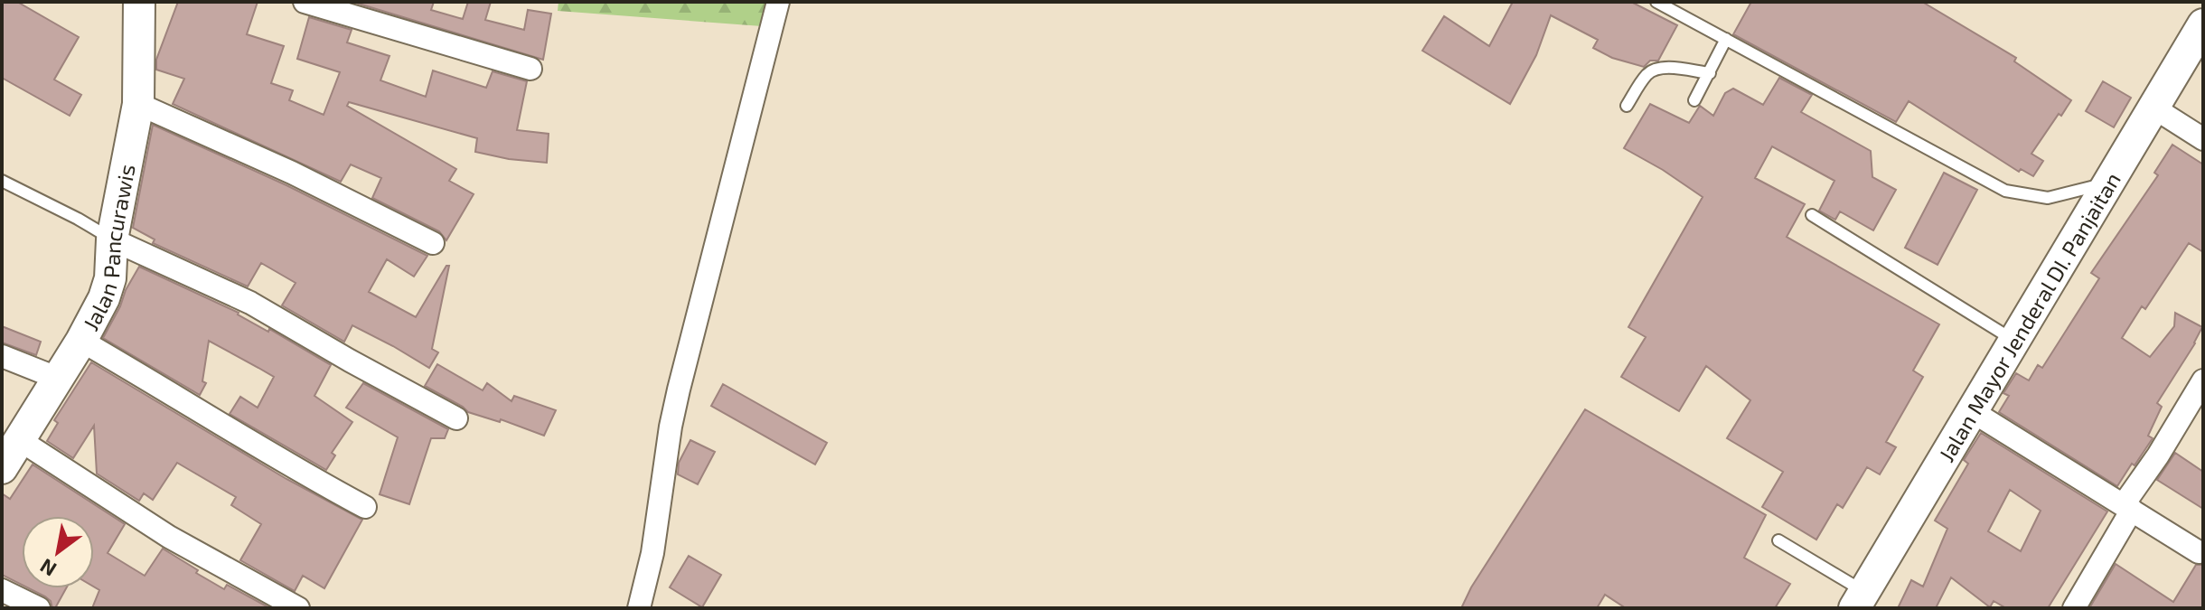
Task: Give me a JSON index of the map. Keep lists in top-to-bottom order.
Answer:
{
  "streets": {
    "street": ["Jalan Pancurawis", "Jalan Mayor Jenderal DI. Panjaitan"]
  },
  "north": "bottom left"
}
